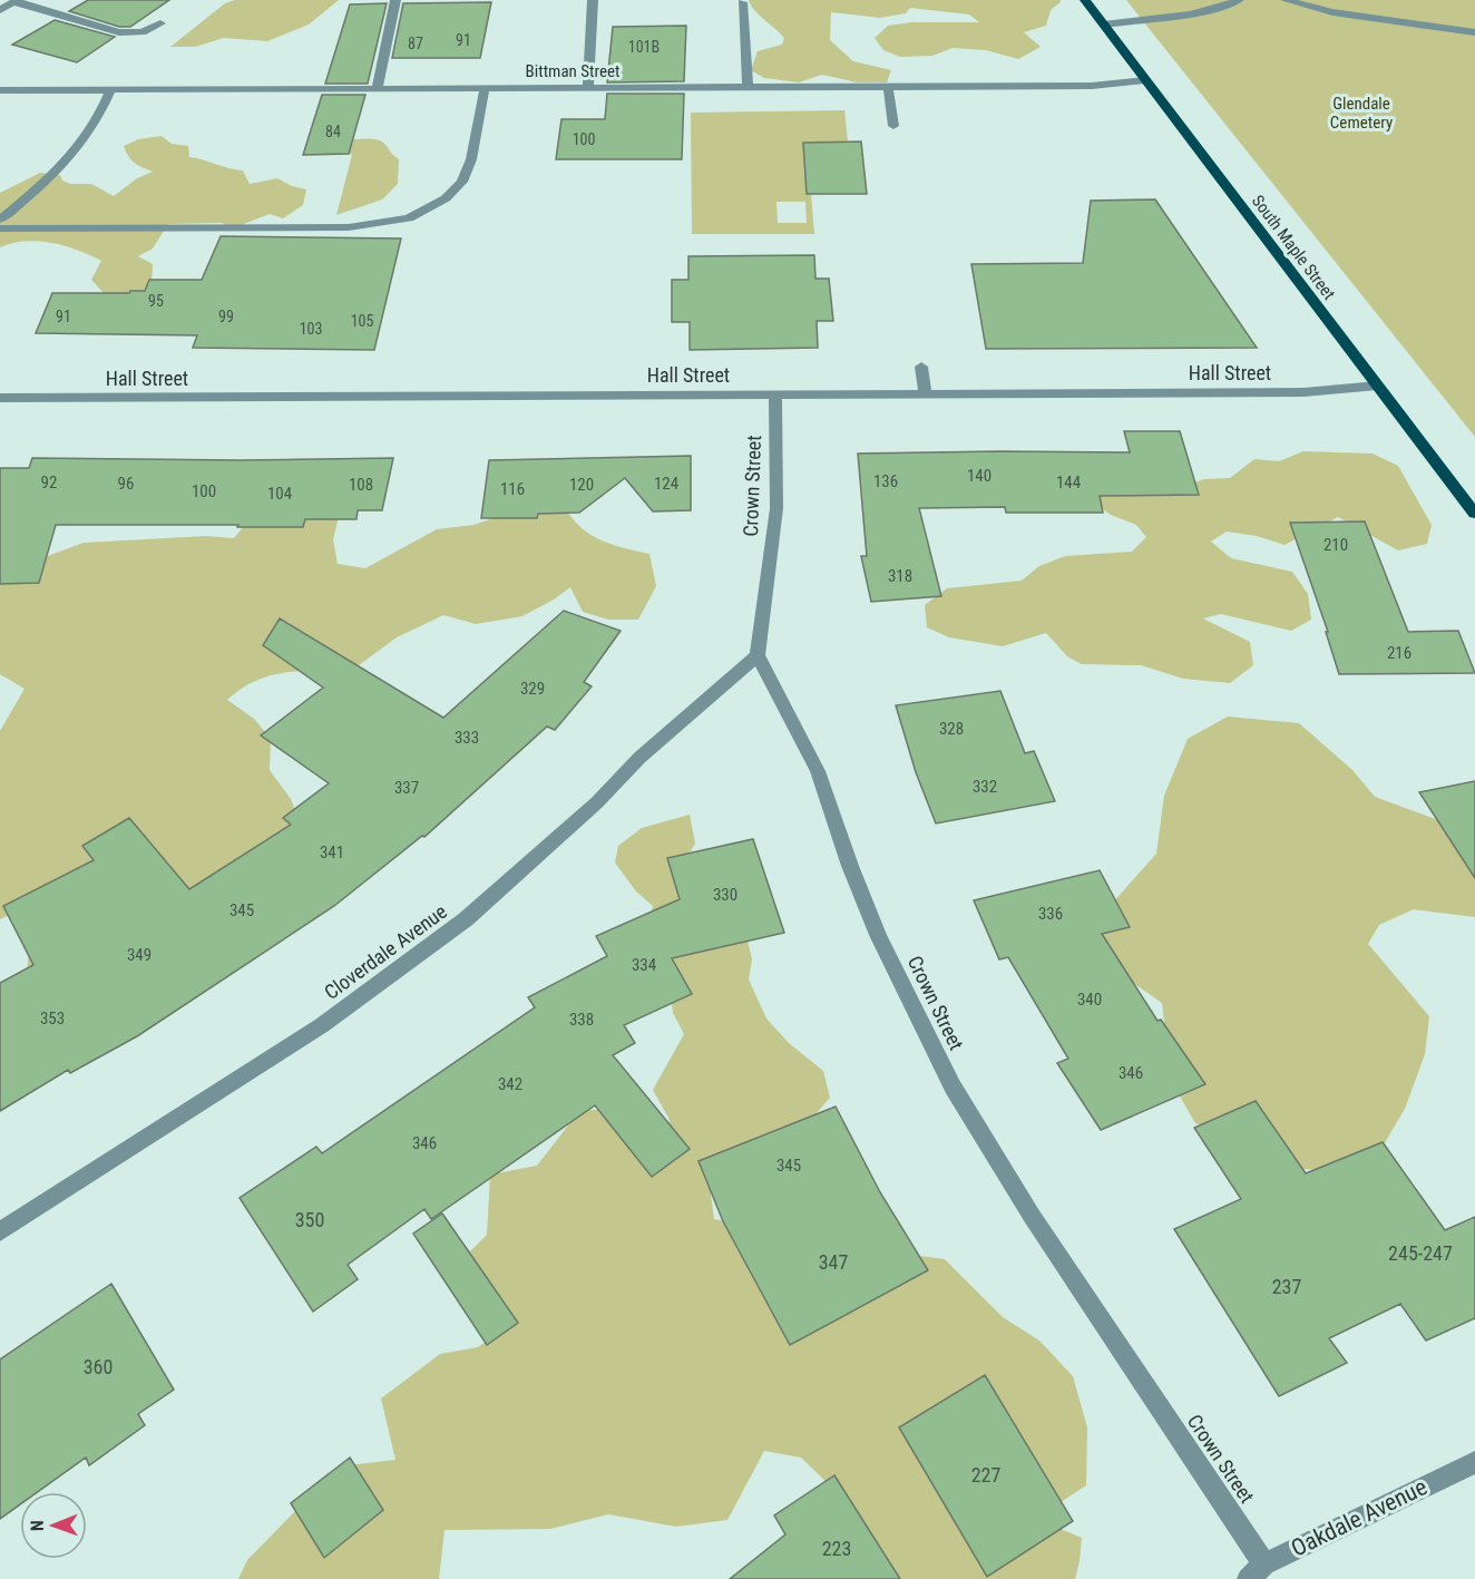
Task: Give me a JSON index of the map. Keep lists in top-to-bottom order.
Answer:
{
  "streets": {
    "main road": ["South Maple Street"],
    "street": [
      "Bittman Street",
      "Hall Street",
      "Crown Street",
      "Cloverdale Avenue",
      "Oakdale Avenue"
    ]
  },
  "crossings": [
    ["Bittman Street", "South Maple Street"],
    ["South Maple Street", "Hall Street"],
    ["Hall Street", "Crown Street"],
    ["Crown Street", "Cloverdale Avenue"],
    ["Crown Street", "Oakdale Avenue"]
  ],
  "parks": ["Glendale Cemetery"],
  "house_numbers": [
    "91",
    "87",
    "101B",
    "84",
    "100",
    "95",
    "91",
    "99",
    "105",
    "103",
    "140",
    "136",
    "92",
    "144",
    "96",
    "124",
    "108",
    "120",
    "116",
    "100",
    "104",
    "210",
    "318",
    "216",
    "329",
    "328",
    "333",
    "332",
    "337",
    "341",
    "330",
    "345",
    "336",
    "349",
    "334",
    "340",
    "353",
    "338",
    "346",
    "342",
    "346",
    "345",
    "350",
    "245-247",
    "347",
    "237",
    "360",
    "227",
    "223"
  ],
  "north": "left"
}
